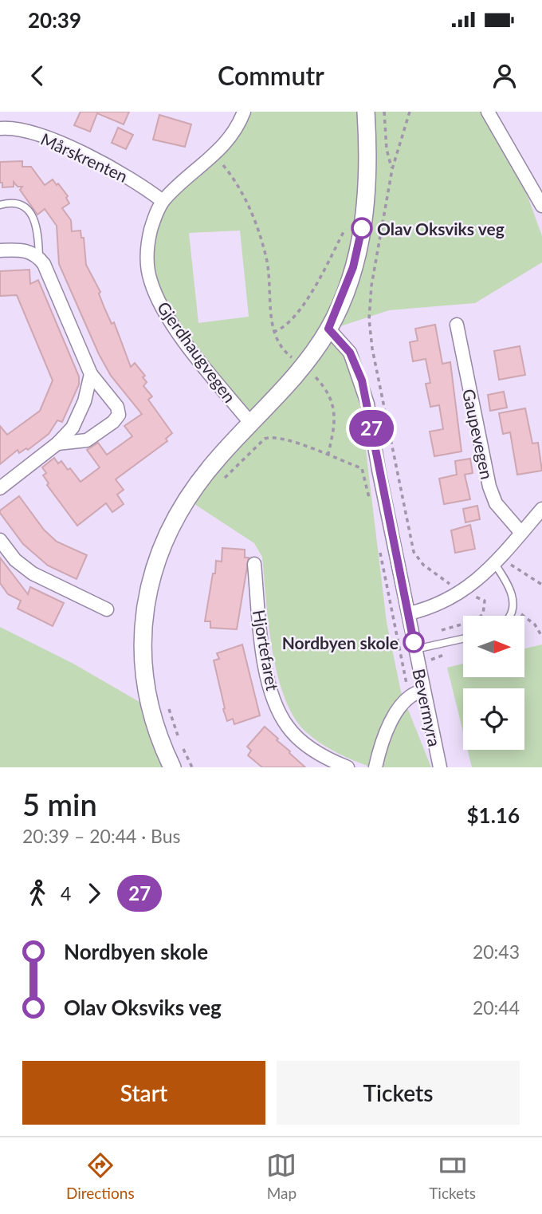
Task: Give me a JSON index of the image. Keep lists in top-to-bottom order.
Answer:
{
  "streets": {
    "street": [
      "Mårskrenten",
      "Gjerdhaugvegen",
      "Gaupevegen",
      "Hjortefaret",
      "Bevermyra"
    ]
  },
  "crossings": [
    ["Mårskrenten", "Gjerdhaugvegen"]
  ],
  "places": ["Olav Oksviks veg", "Nordbyen skole"],
  "lines": ["bus line 27"],
  "north": "right",
  "page": {
    "status": "20:39",
    "header": "Commutr",
    "on_map": "27",
    "heading": ["5 min", "20:39 – 20:44 · Bus", "$1.16"],
    "legs": ["4", "27"],
    "list": [
      {
        "name": "Nordbyen skole",
        "value": "20:43"
      },
      {
        "name": "Olav Oksviks veg",
        "value": "20:44"
      }
    ],
    "buttons": ["Start", "Tickets"],
    "tabs": ["Directions", "Map", "Tickets"]
  }
}
